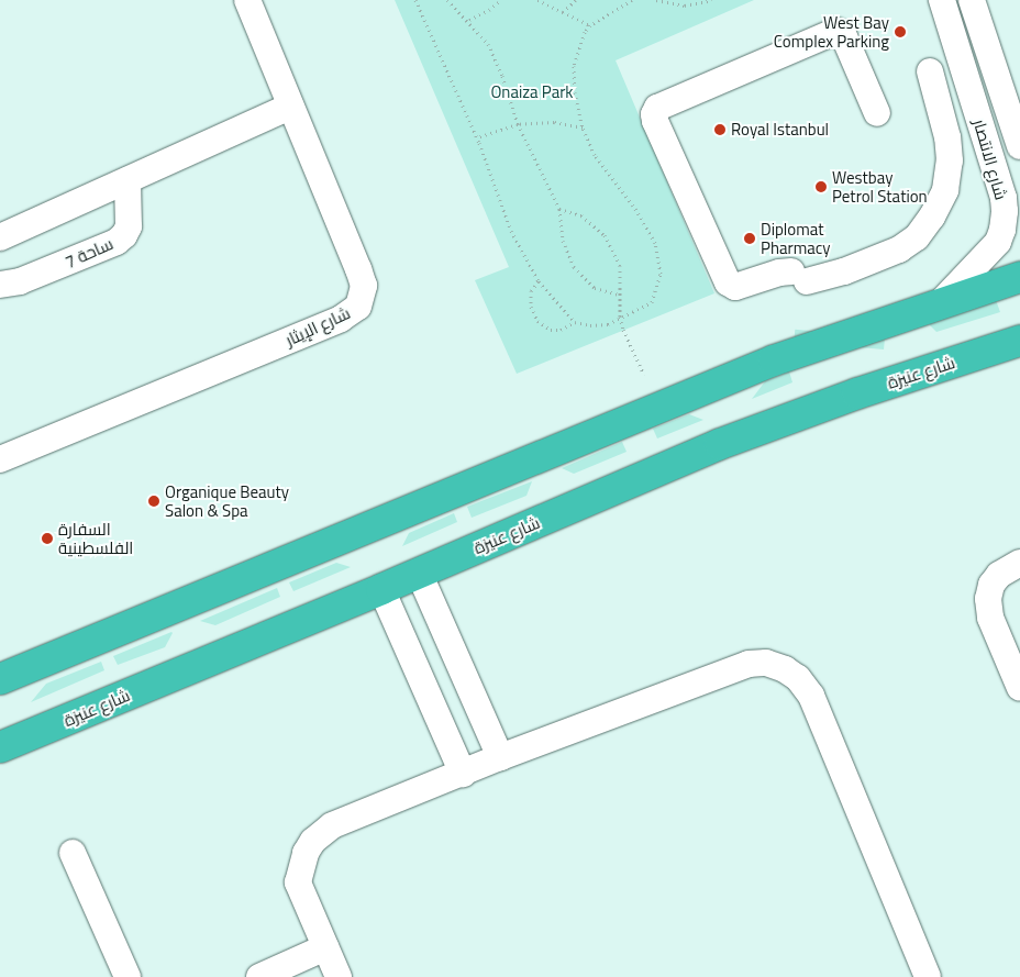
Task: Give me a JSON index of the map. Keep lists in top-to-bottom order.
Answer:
{
  "streets": {
    "highway": ["شارع عنيزة"],
    "street": ["شارع الانتصار", "ساحة 7", "شارع الإيثار"]
  },
  "parks": ["Onaiza Park"],
  "places": [
    "West Bay Complex Parking",
    "Royal Istanbul",
    "Westbay Petrol Station",
    "Diplomat Pharmacy",
    "Organique Beauty Salon & Spa",
    "السفارة الفلسطينية"
  ]
}
